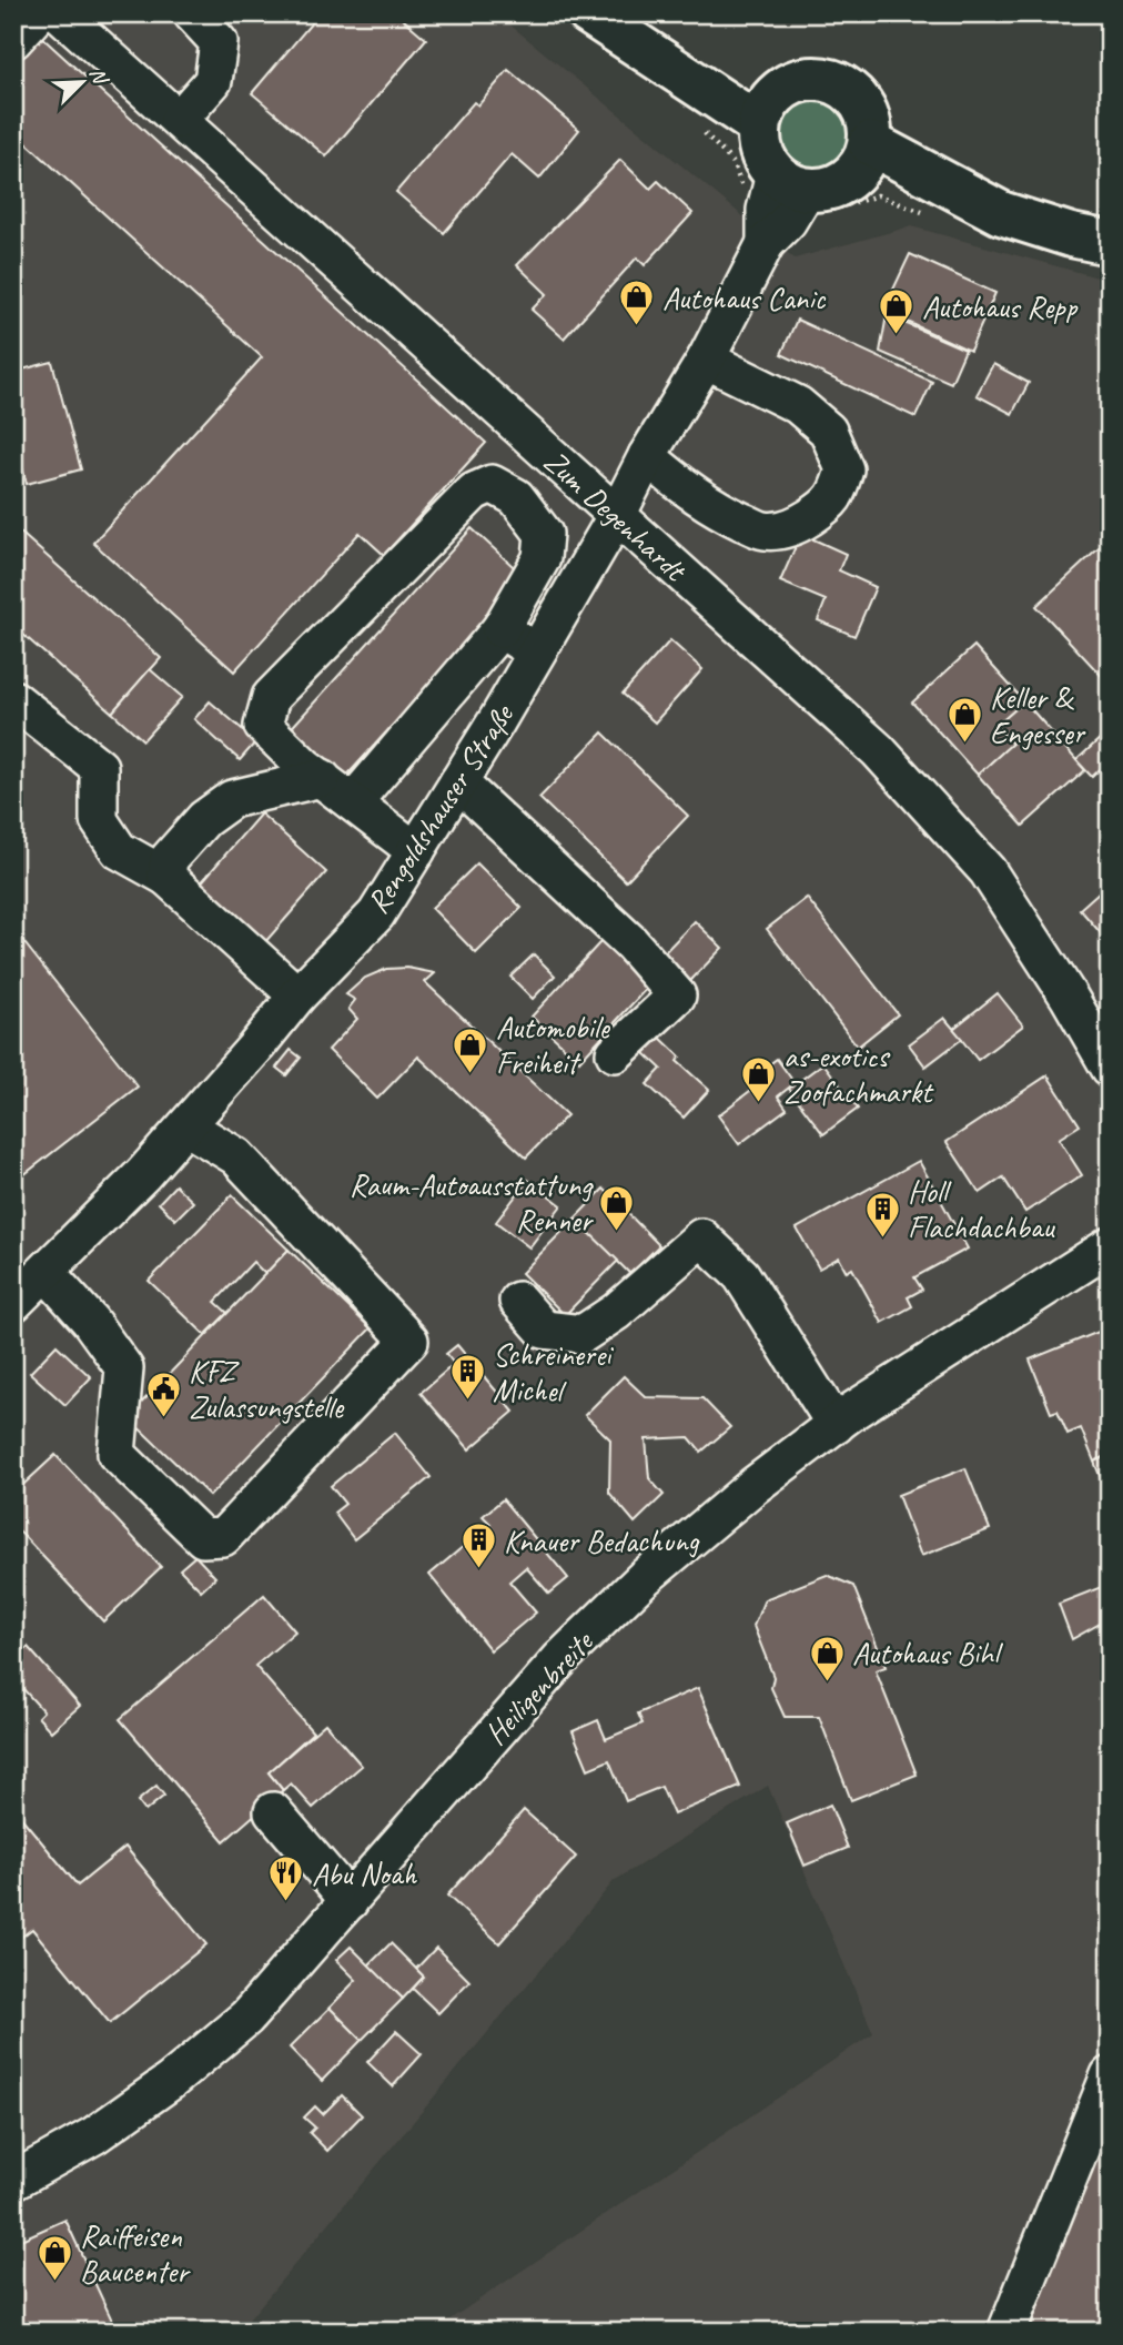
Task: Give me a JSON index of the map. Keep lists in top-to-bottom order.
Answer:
{
  "streets": {
    "street": ["Zum Degenhardt", "Rengoldshauser Straße", "Heiligenbreite"]
  },
  "crossings": [
    ["Zum Degenhardt", "Rengoldshauser Straße"]
  ],
  "places": {
    "shop": [
      "Autohaus Canic",
      "Autohaus Repp",
      "Keller & Engesser",
      "Automobile Freiheit",
      "as-exotics Zoofachmarkt",
      "Raum-Autoausstattung Renner",
      "Autohaus Bihl",
      "Raiffeisen Baucenter"
    ],
    "building": ["Holl Flachdachbau", "Schreinerei Michel", "Knauer Bedachung"],
    "public building": ["KFZ Zulassungstelle"],
    "restaurant": ["Abu Noah"]
  },
  "north": "top right"
}
